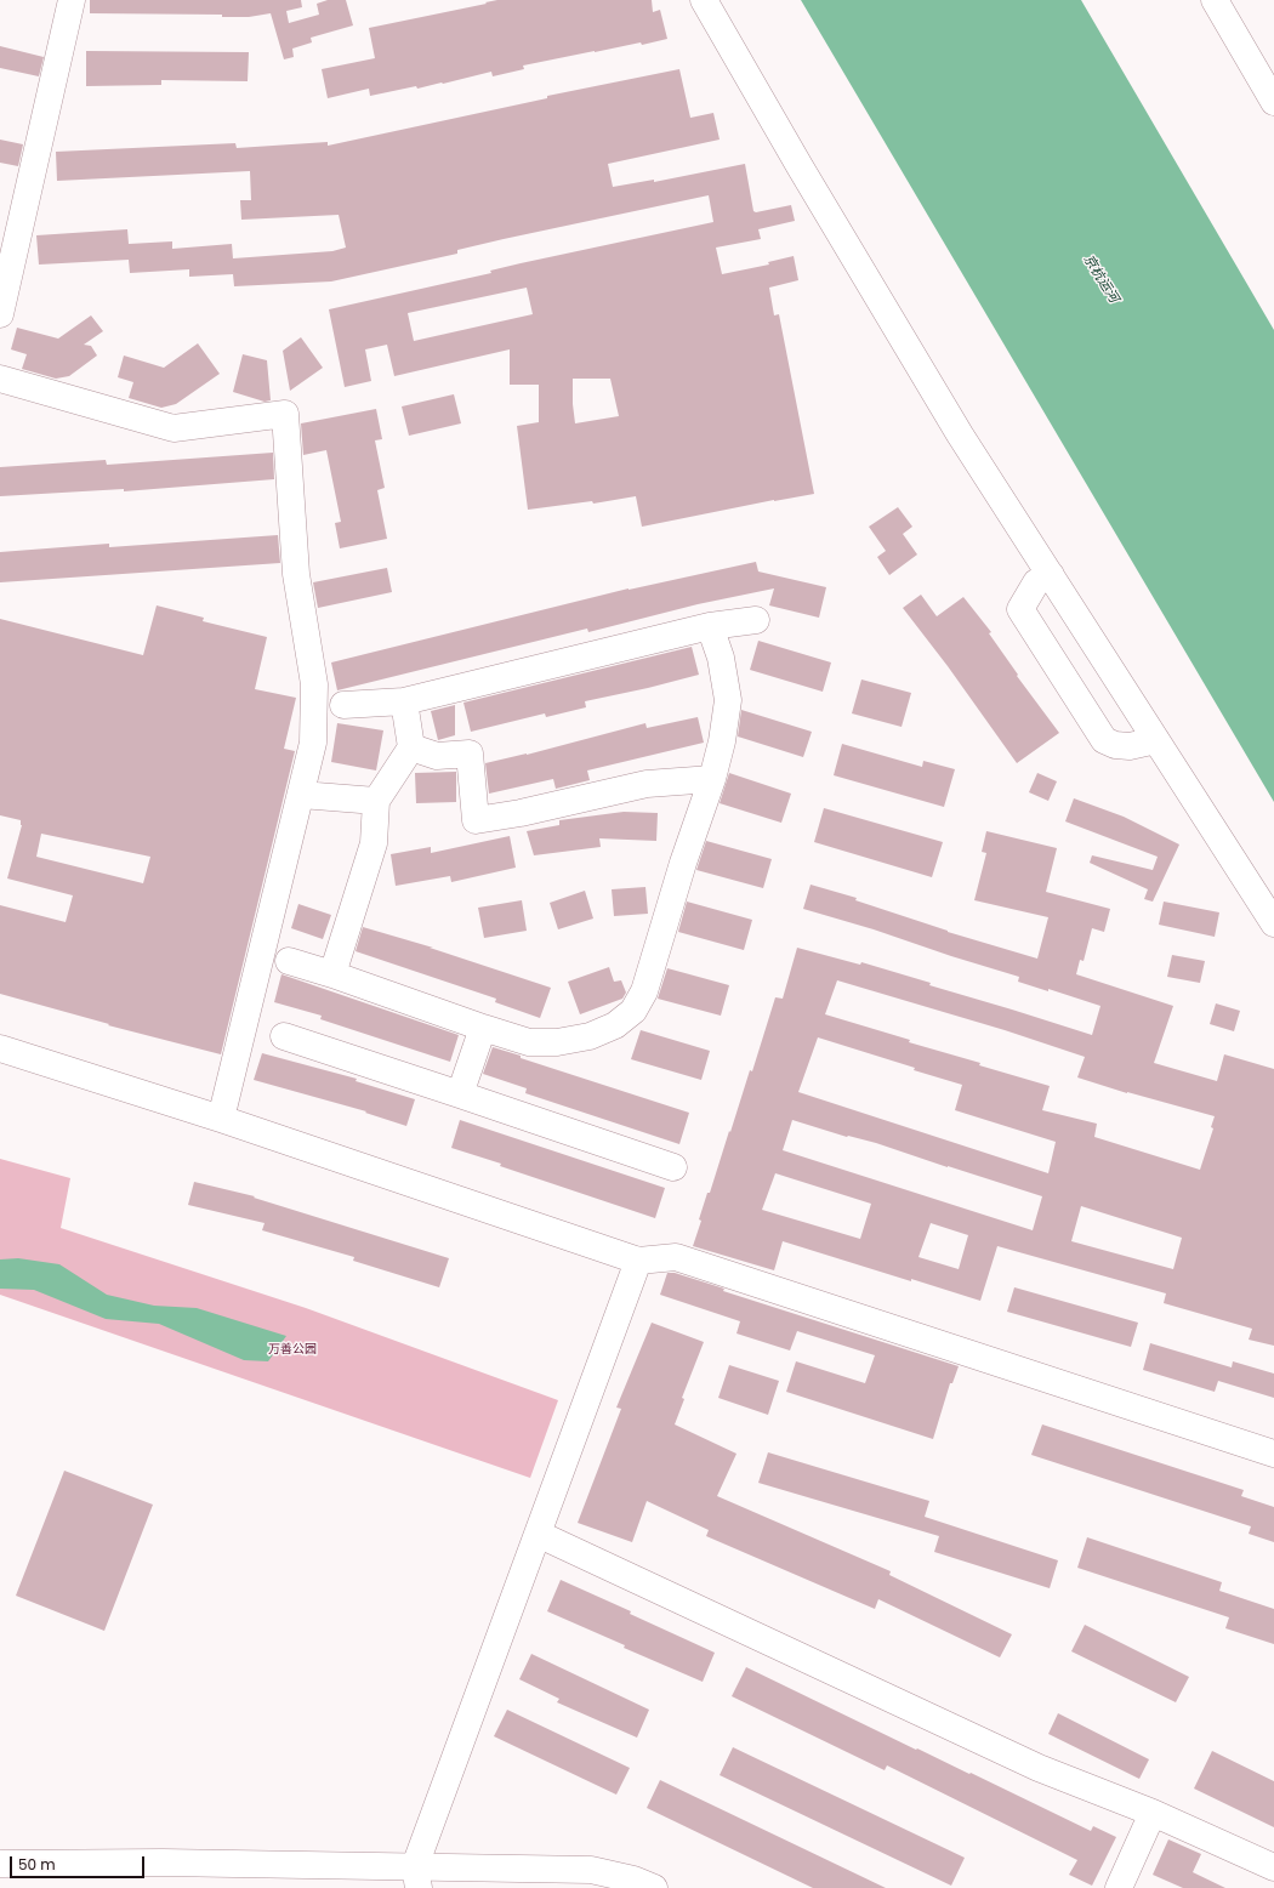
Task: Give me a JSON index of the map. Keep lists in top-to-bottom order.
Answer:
{
  "water": ["京杭运河"],
  "parks": ["万善公园"],
  "scale_bar": "50 m"
}
